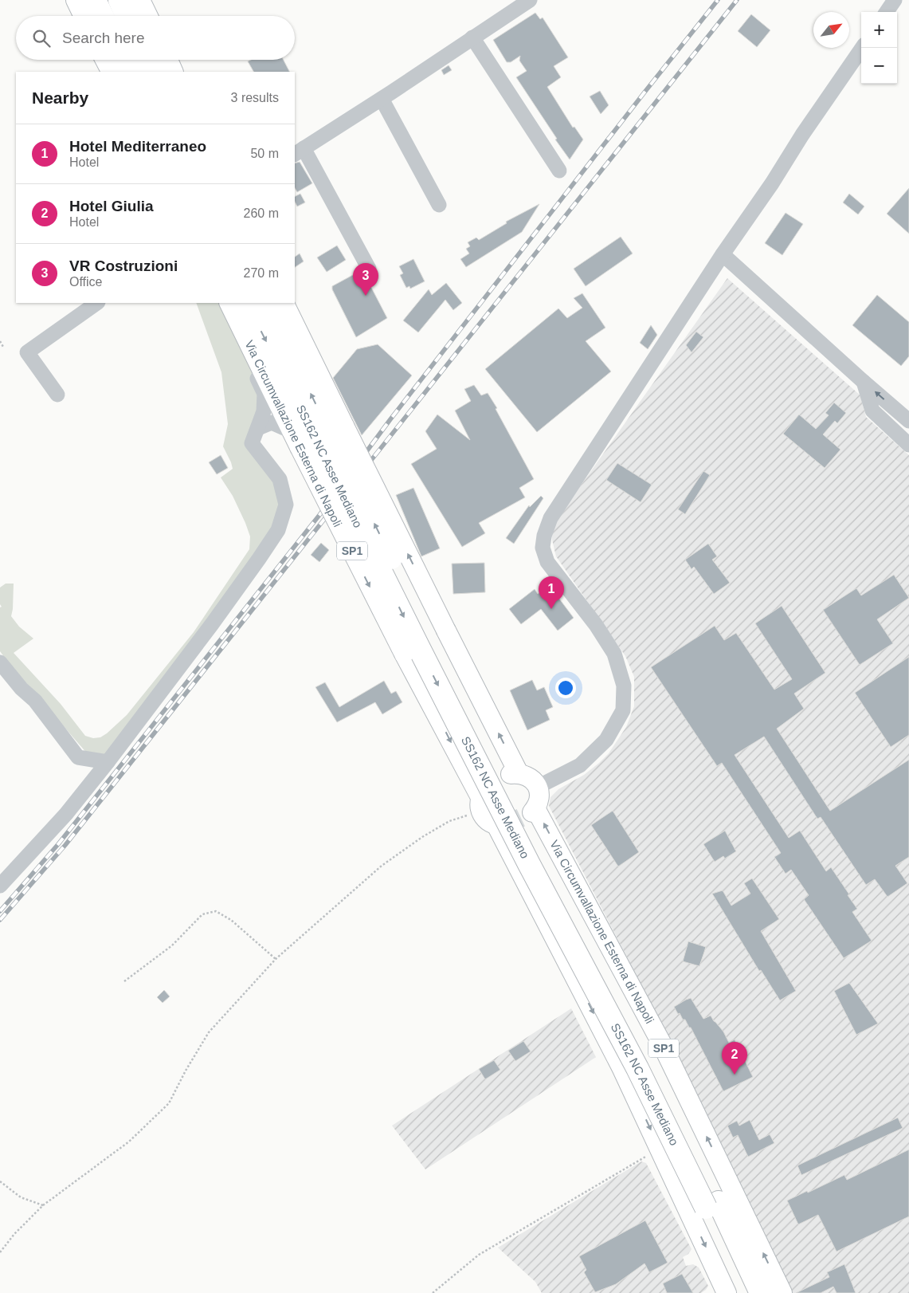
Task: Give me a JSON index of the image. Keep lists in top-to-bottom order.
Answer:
{
  "streets": {
    "highway": ["SS162 NC Asse Mediano"],
    "main road": ["Via Circumvallazione Esterna di Napoli", "SP1"]
  },
  "crossings": [
    ["Via Circumvallazione Esterna di Napoli", "SS162 NC Asse Mediano"]
  ],
  "north": "top right",
  "page": {
    "map_buttons": ["+", "−"],
    "search": "Search here",
    "heading": ["Nearby", "3 results"],
    "list": [
      {
        "mark": "1",
        "name": "Hotel Mediterraneo",
        "note": "Hotel",
        "value": "50 m"
      },
      {
        "mark": "2",
        "name": "Hotel Giulia",
        "note": "Hotel",
        "value": "260 m"
      },
      {
        "mark": "3",
        "name": "VR Costruzioni",
        "note": "Office",
        "value": "270 m"
      }
    ],
    "pins": ["3", "1", "2"]
  }
}
